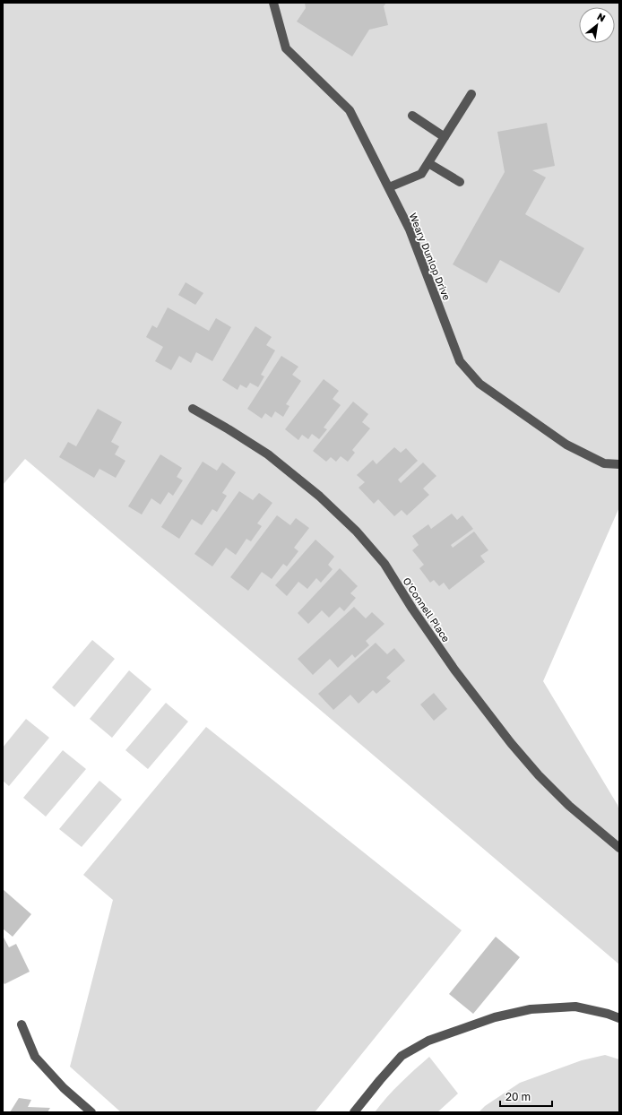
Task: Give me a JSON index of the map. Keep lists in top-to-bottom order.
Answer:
{
  "streets": {
    "street": ["Weary Dunlop Drive", "O'Connell Place"]
  },
  "scale_bar": "20 m",
  "north": "top right"
}
